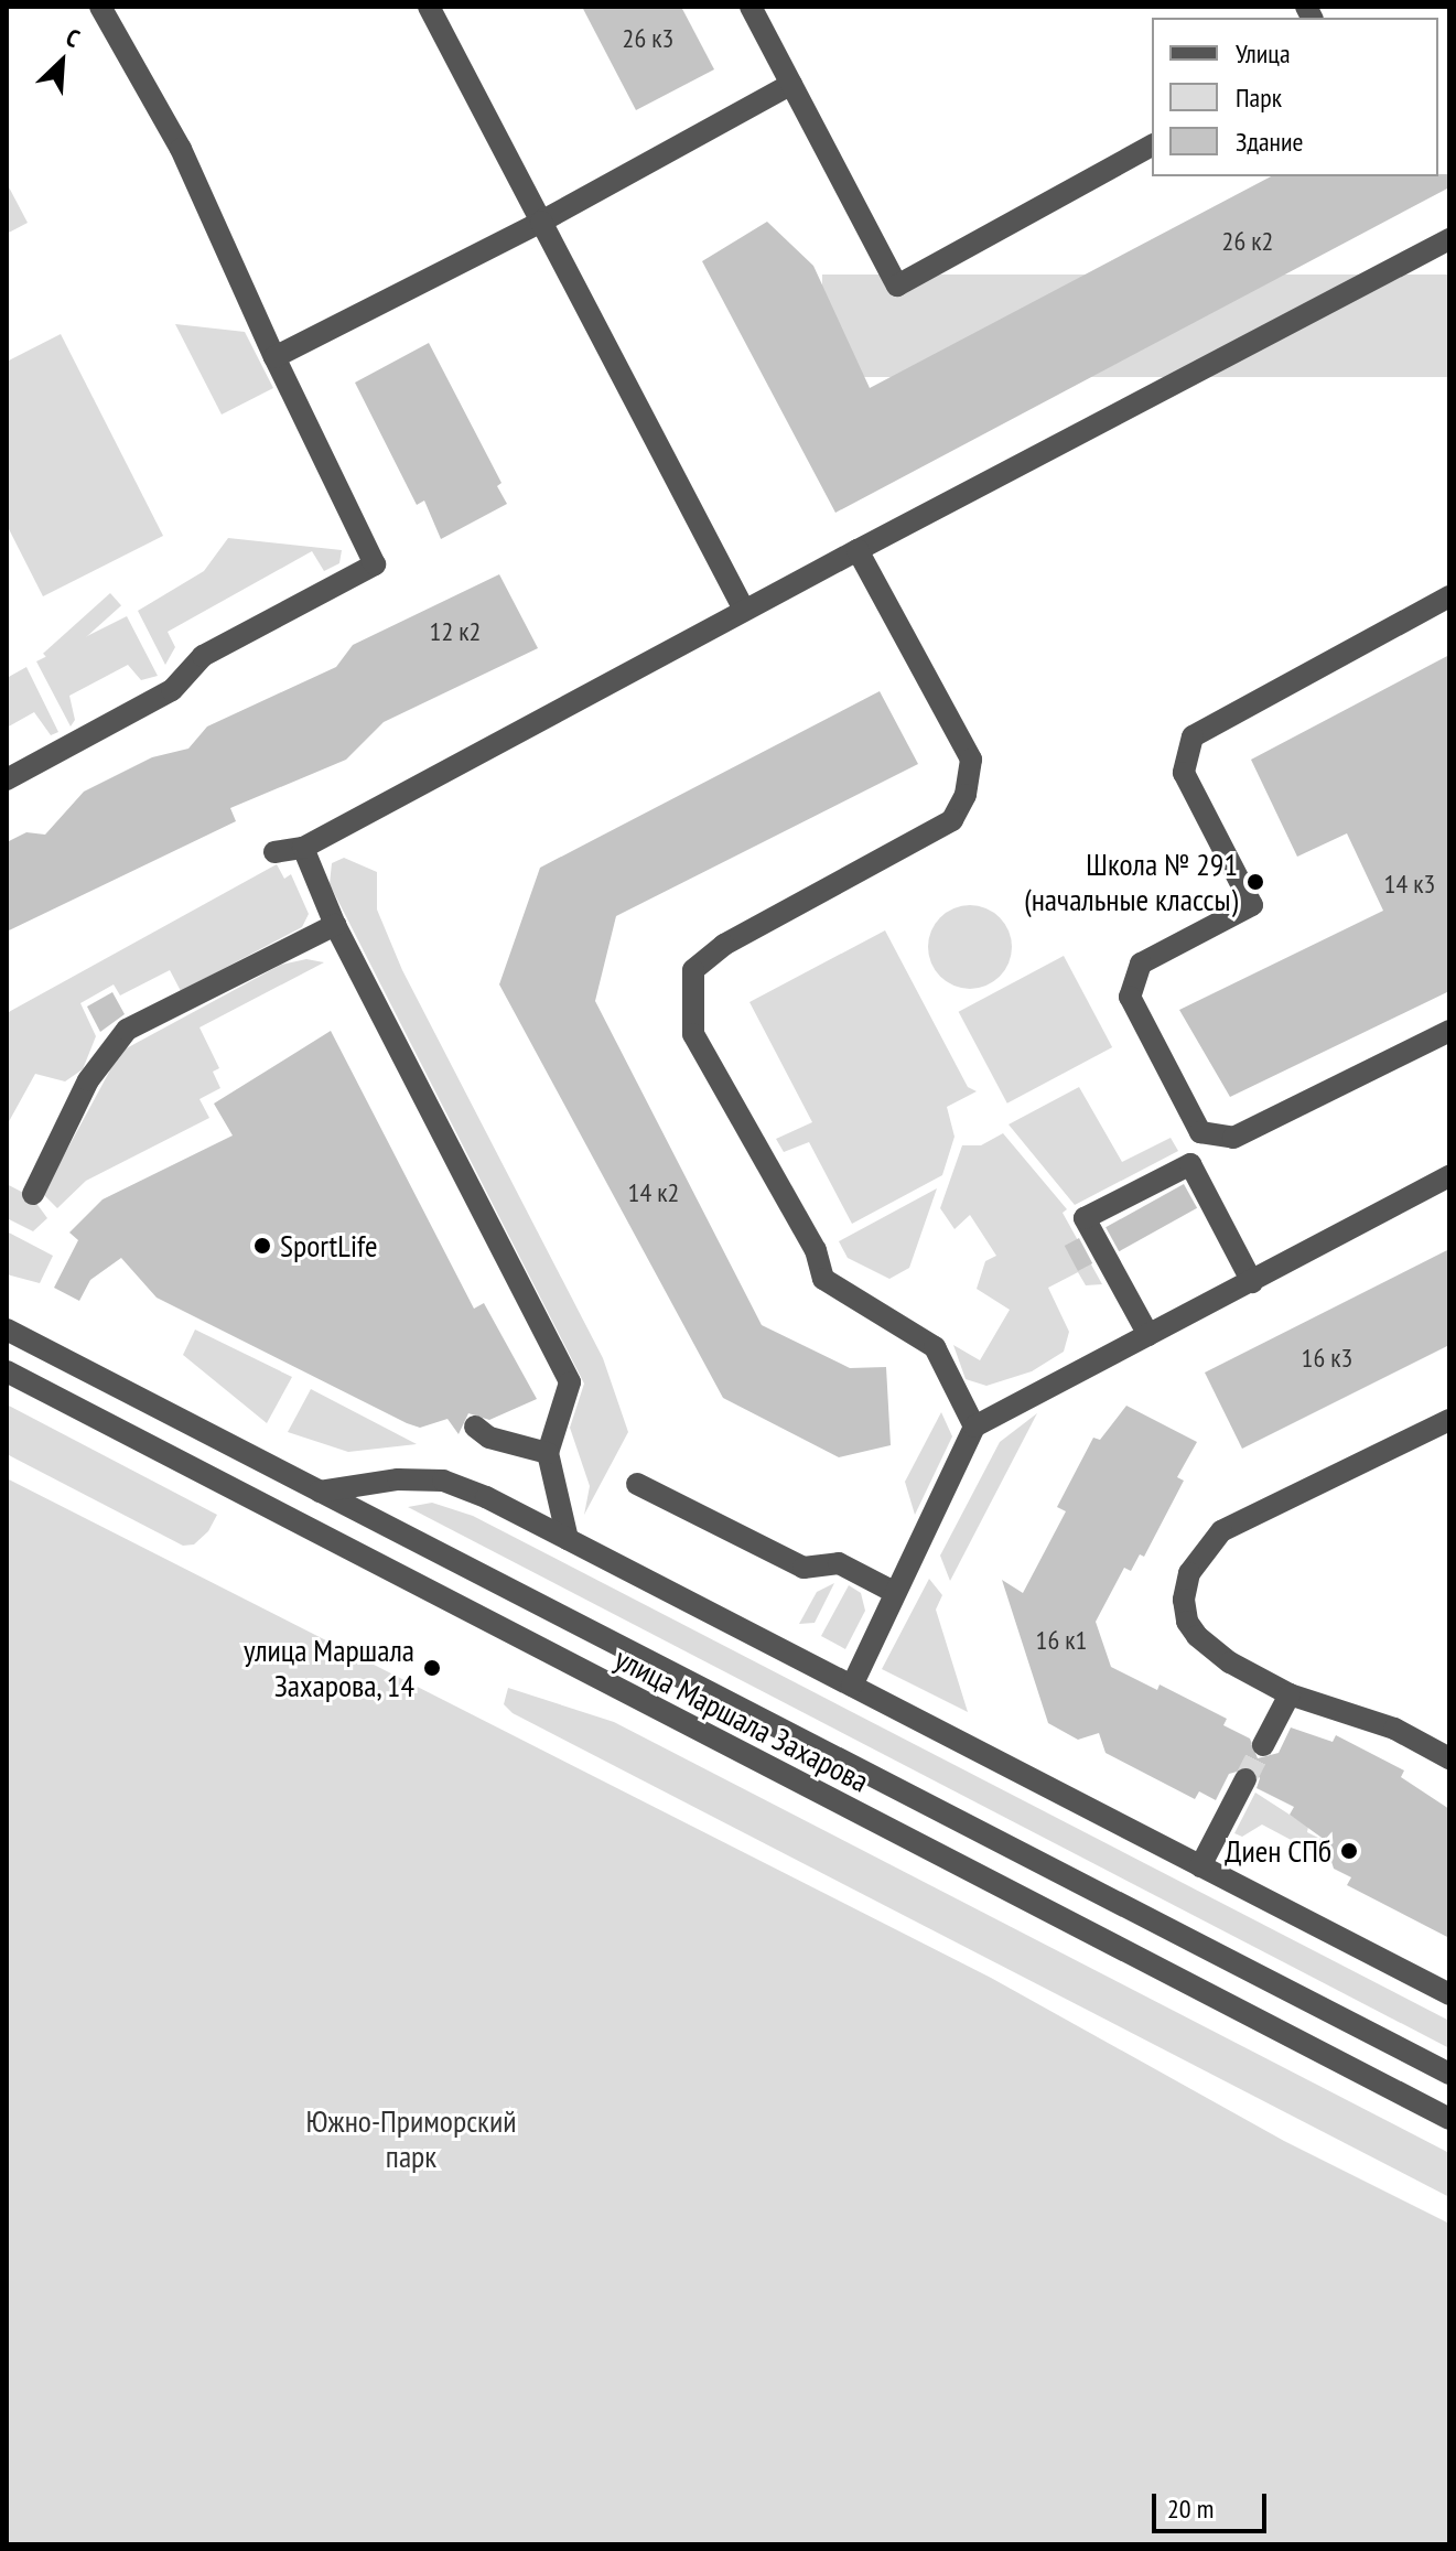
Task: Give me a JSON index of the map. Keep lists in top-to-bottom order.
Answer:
{
  "streets": {
    "street": ["улица Маршала Захарова"]
  },
  "parks": ["Южно-Приморский парк"],
  "places": [
    "Школа № 291 (начальные классы)",
    "SportLife",
    "улица Маршала Захарова, 14",
    "Диен СПб"
  ],
  "house_numbers": [
    "26 к3",
    "26 к2",
    "12 к2",
    "14 к3",
    "14 к2",
    "16 к3",
    "16 к1"
  ],
  "legend": ["Улица", "Парк", "Здание"],
  "scale_bar": "20 m",
  "north": "top right"
}
